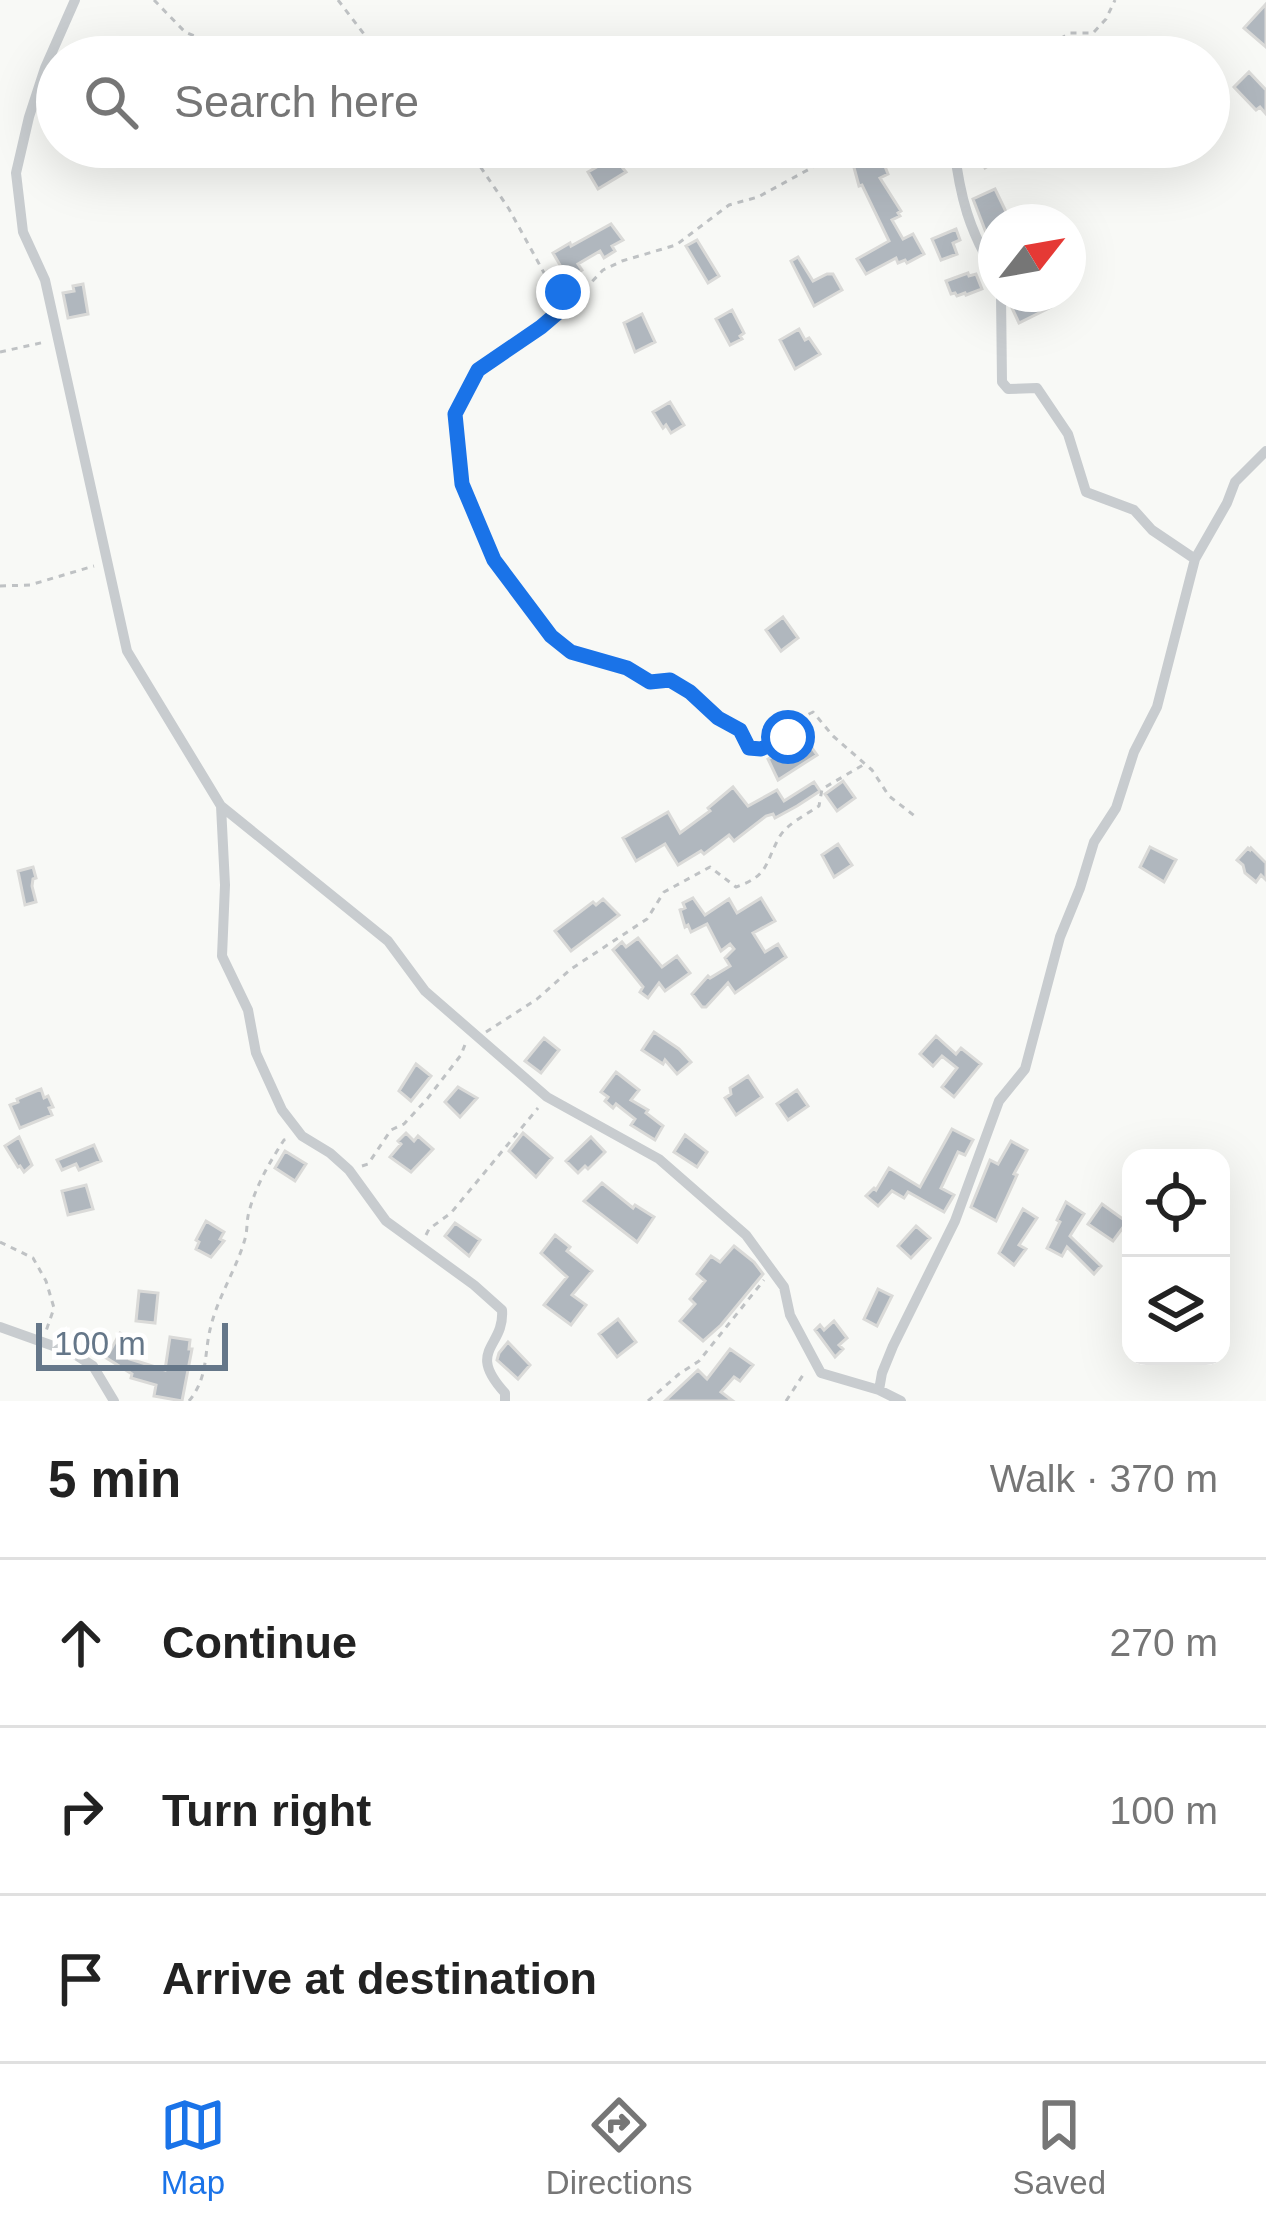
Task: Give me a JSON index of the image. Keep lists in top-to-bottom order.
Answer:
{
  "scale_bar": "100 m",
  "north": "top right",
  "page": {
    "search": "Search here",
    "scale": "100 m",
    "heading": ["5 min", "Walk · 370 m"],
    "list": [
      ["Continue", "270 m"],
      ["Turn right", "100 m"],
      "Arrive at destination"
    ],
    "nav": ["Map", "Directions", "Saved"]
  }
}
